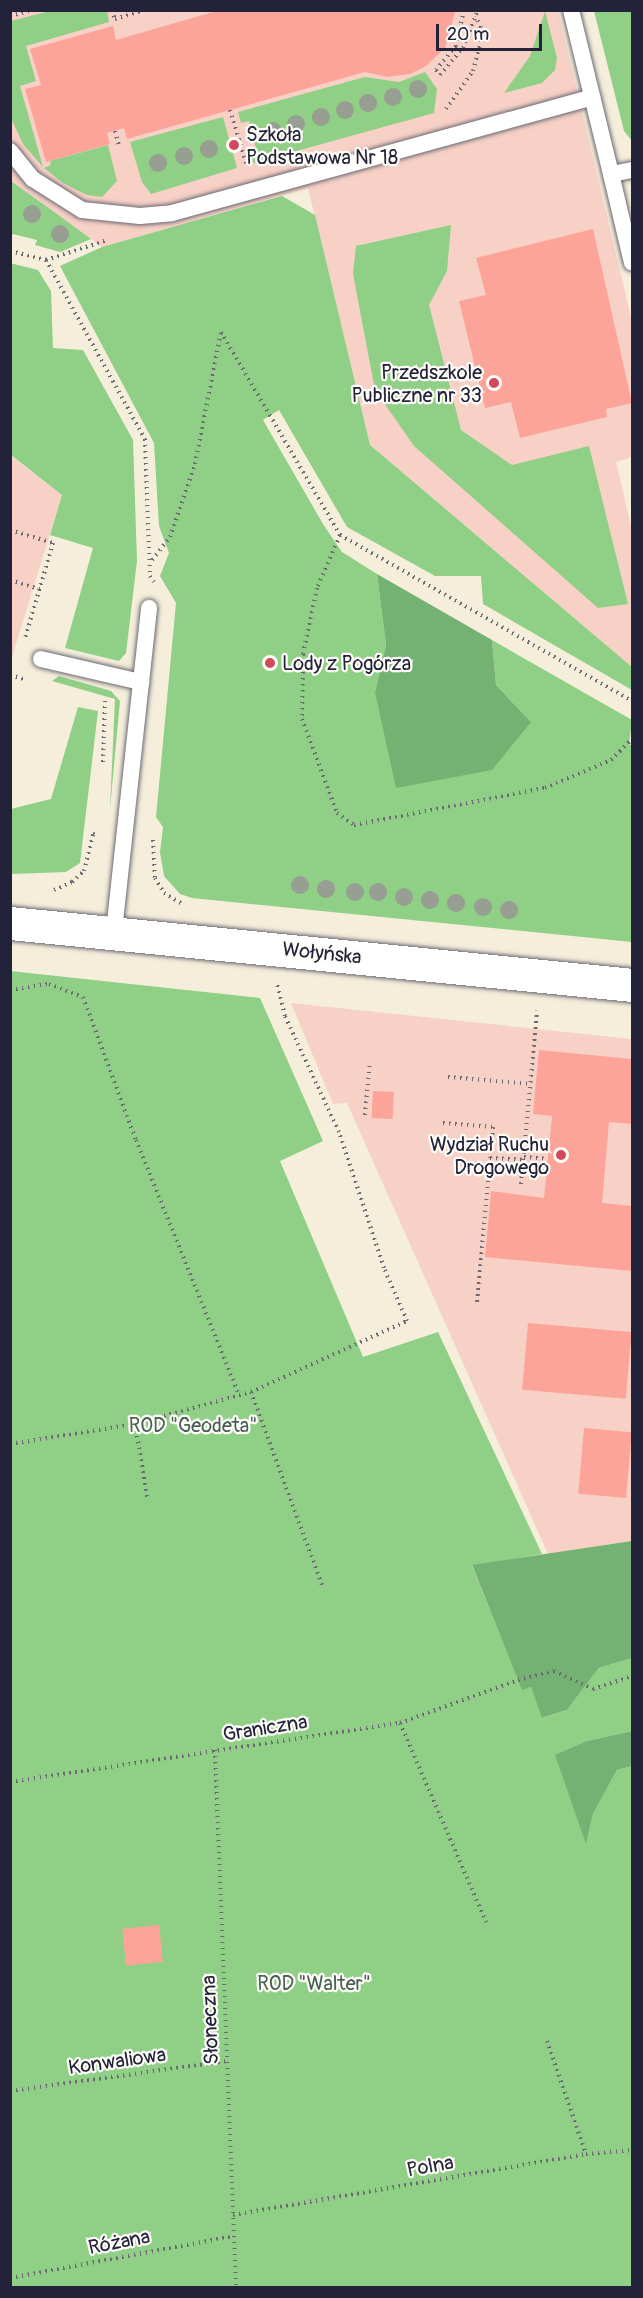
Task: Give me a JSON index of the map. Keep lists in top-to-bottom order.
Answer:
{
  "streets": {
    "street": ["Wołyńska"],
    "path": [
      "Graniczna",
      "Słoneczna",
      "Konwaliowa",
      "Polna",
      "Różana"
    ]
  },
  "crossings": [
    ["Graniczna", "Słoneczna"],
    ["Słoneczna", "Konwaliowa"],
    ["Słoneczna", "Polna"],
    ["Słoneczna", "Różana"]
  ],
  "parks": ["ROD \"Geodeta\"", "ROD \"Walter\""],
  "places": [
    "Szkoła Podstawowa Nr 18",
    "Przedszkole Publiczne nr 33",
    "Lody z Pogórza",
    "Wydział Ruchu Drogowego"
  ],
  "scale_bar": "20 m"
}
